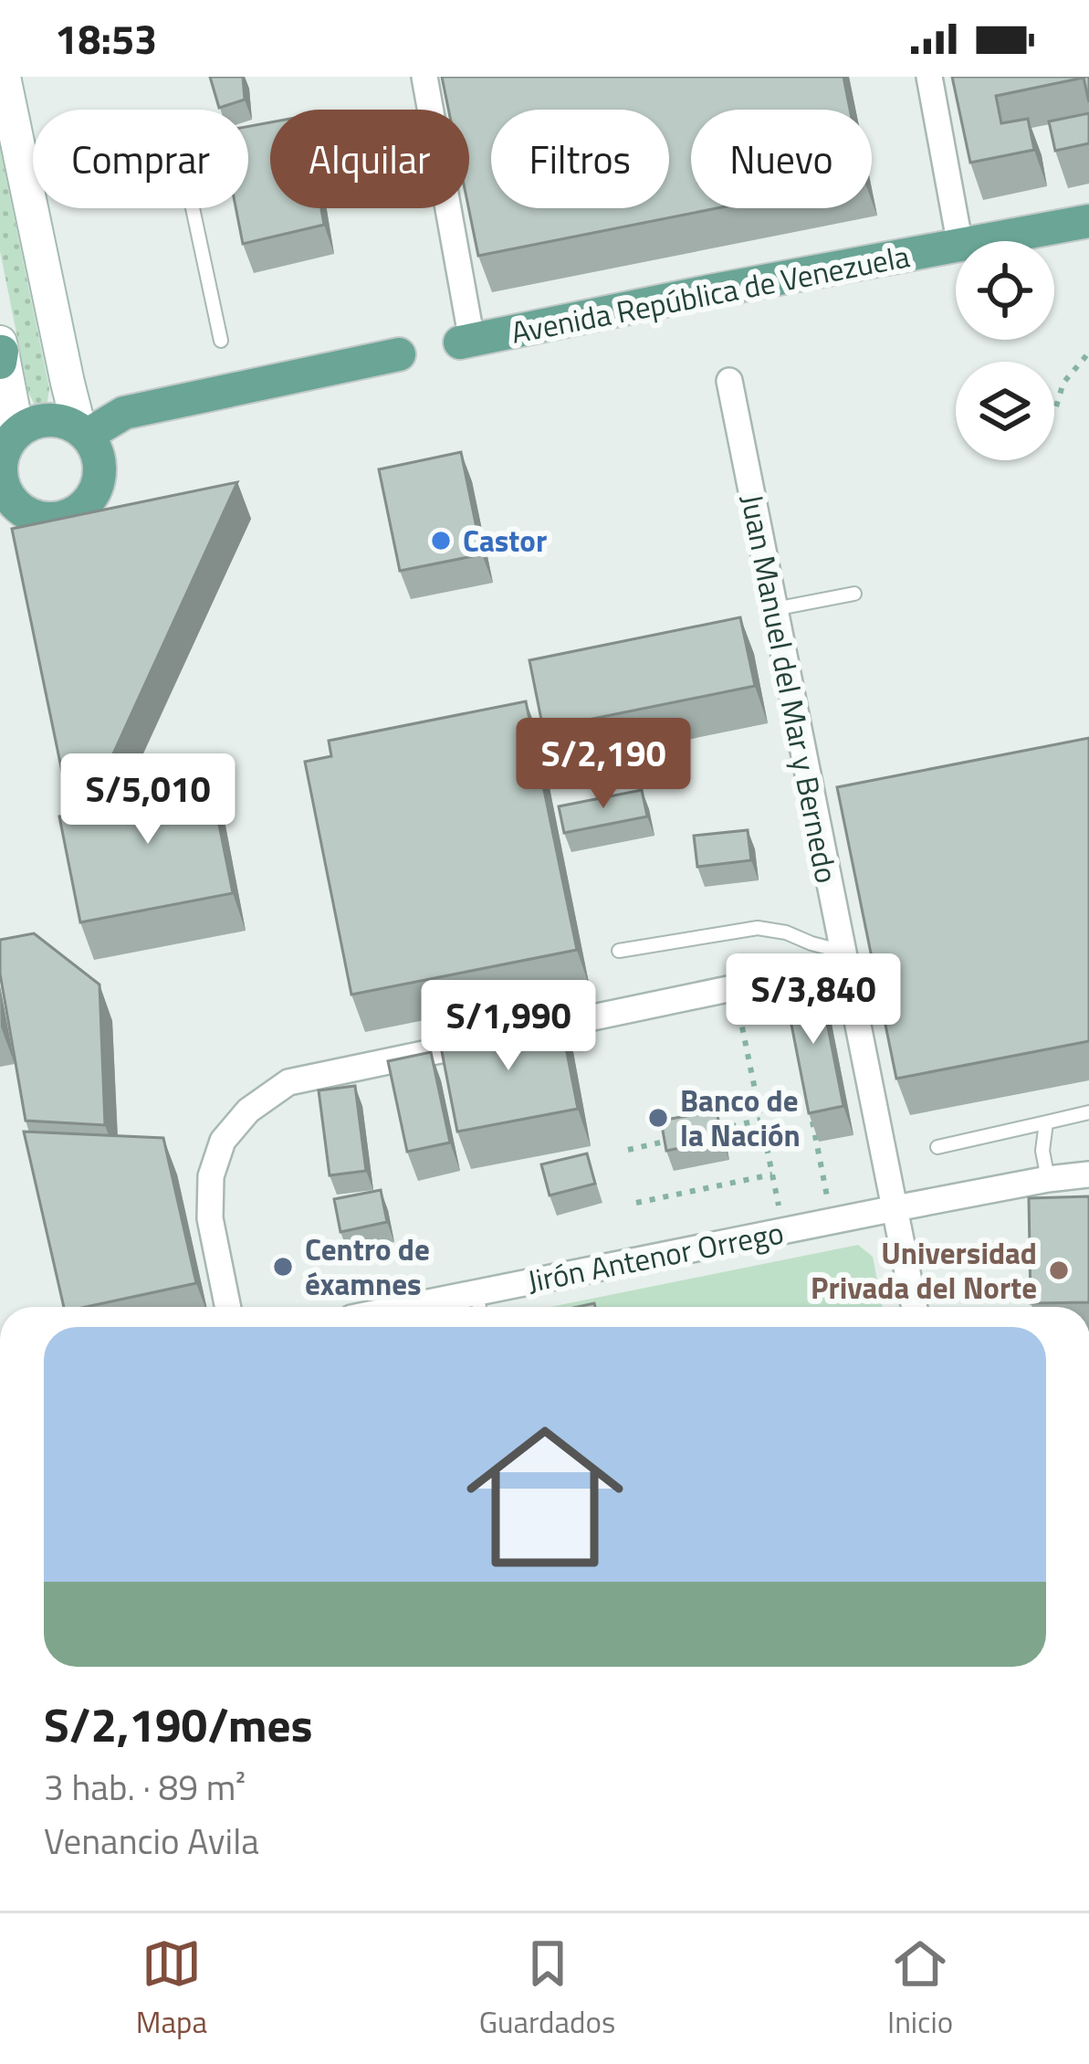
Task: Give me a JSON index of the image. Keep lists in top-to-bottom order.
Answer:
{
  "streets": {
    "main road": ["Avenida República de Venezuela"],
    "street": ["Juan Manuel del Mar y Bernedo", "Jirón Antenor Orrego"]
  },
  "crossings": [
    ["Juan Manuel del Mar y Bernedo", "Jirón Antenor Orrego"]
  ],
  "places": [
    "Castor",
    "Banco de la Nación",
    "Centro de éxamnes",
    "Universidad Privada del Norte"
  ],
  "page": {
    "status": "18:53",
    "chip": [
      "Comprar",
      "Alquilar",
      "Filtros",
      "Nuevo"
    ],
    "price": [
      "S/2,190",
      "S/5,010",
      "S/3,840",
      "S/1,990"
    ],
    "list": [
      {
        "name": "S/2,190/mes",
        "note": "3 hab. · 89 m² · Venancio Avila"
      }
    ],
    "tabs": ["Mapa", "Guardados", "Inicio"]
  }
}
